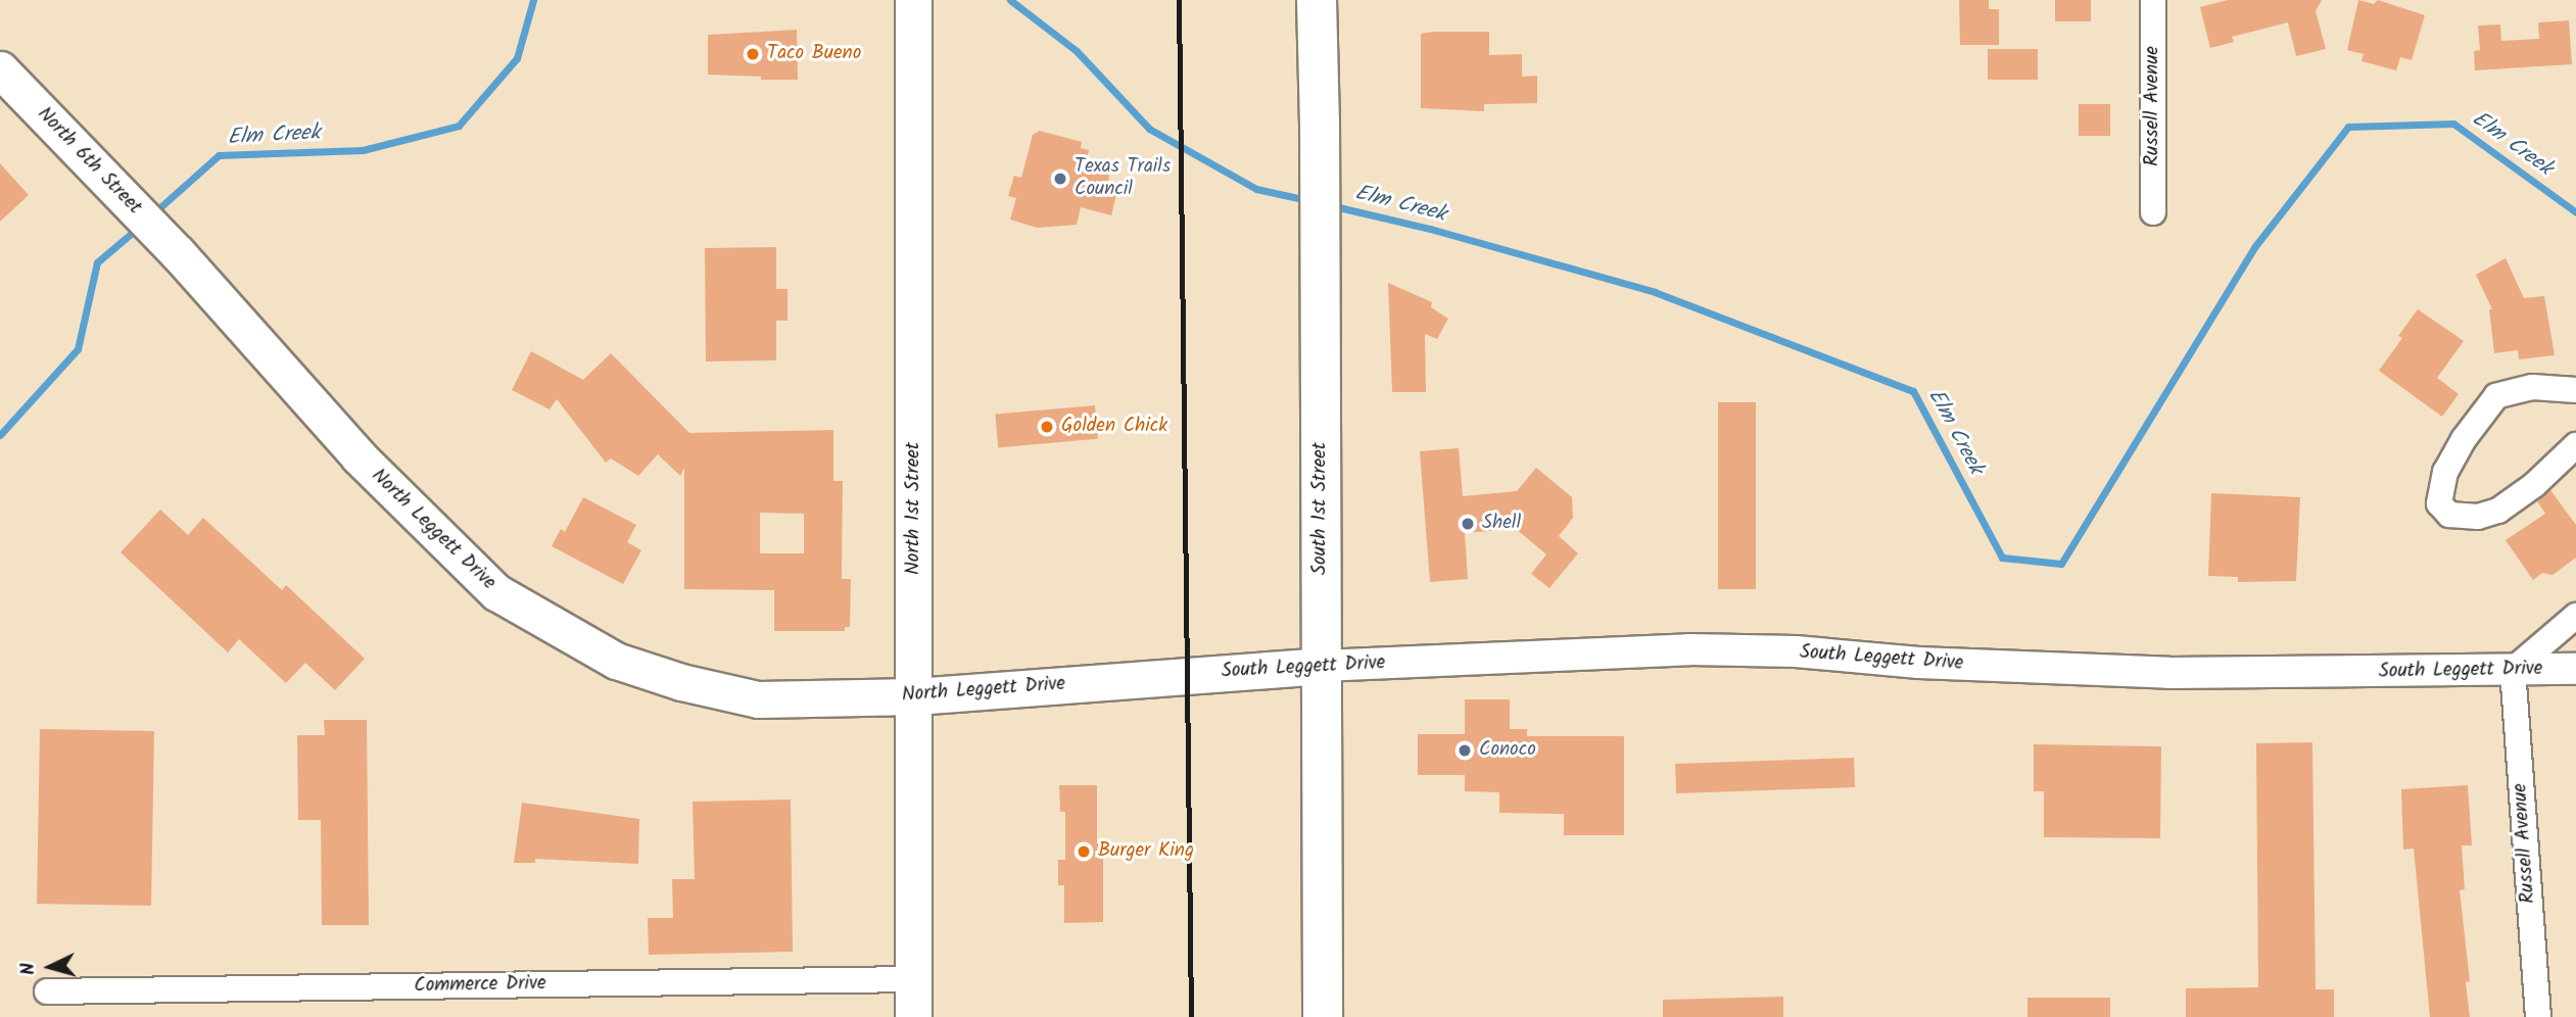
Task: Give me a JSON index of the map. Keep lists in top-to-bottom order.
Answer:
{
  "streets": {
    "main road": [
      "North 6th Street",
      "North 1st Street",
      "South 1st Street",
      "North Leggett Drive",
      "South Leggett Drive"
    ],
    "street": ["Russell Avenue", "Commerce Drive"]
  },
  "crossings": [
    ["Russell Avenue", "South Leggett Drive"],
    ["North 6th Street", "North Leggett Drive"],
    ["North 1st Street", "North Leggett Drive"],
    ["North 1st Street", "Commerce Drive"],
    ["South 1st Street", "South Leggett Drive"],
    ["North Leggett Drive", "South Leggett Drive"]
  ],
  "water": ["Elm Creek"],
  "places": [
    "Taco Bueno",
    "Texas Trails Council",
    "Golden Chick",
    "Shell",
    "Conoco",
    "Burger King"
  ],
  "north": "left"
}
